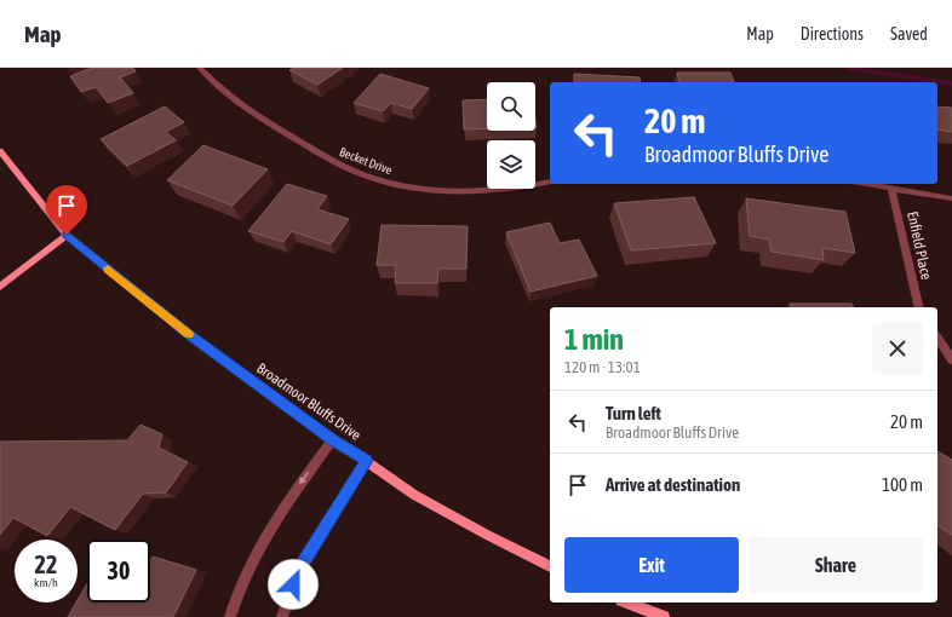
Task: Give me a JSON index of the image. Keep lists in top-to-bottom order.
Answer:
{
  "streets": {
    "street": ["Becket Drive", "Enfield Place", "Broadmoor Bluffs Drive"]
  },
  "page": {
    "header": "Map",
    "nav": ["Map", "Directions", "Saved"],
    "turn": ["20 m", "Broadmoor Bluffs Drive"],
    "heading": ["1 min", "120 m · 13:01"],
    "list": [
      {
        "name": "Turn left",
        "note": "Broadmoor Bluffs Drive",
        "value": "20 m"
      },
      {
        "name": "Arrive at destination",
        "value": "100 m"
      }
    ],
    "buttons": ["Exit", "Share"],
    "speed": "22 km/h",
    "limit": "30"
  }
}
